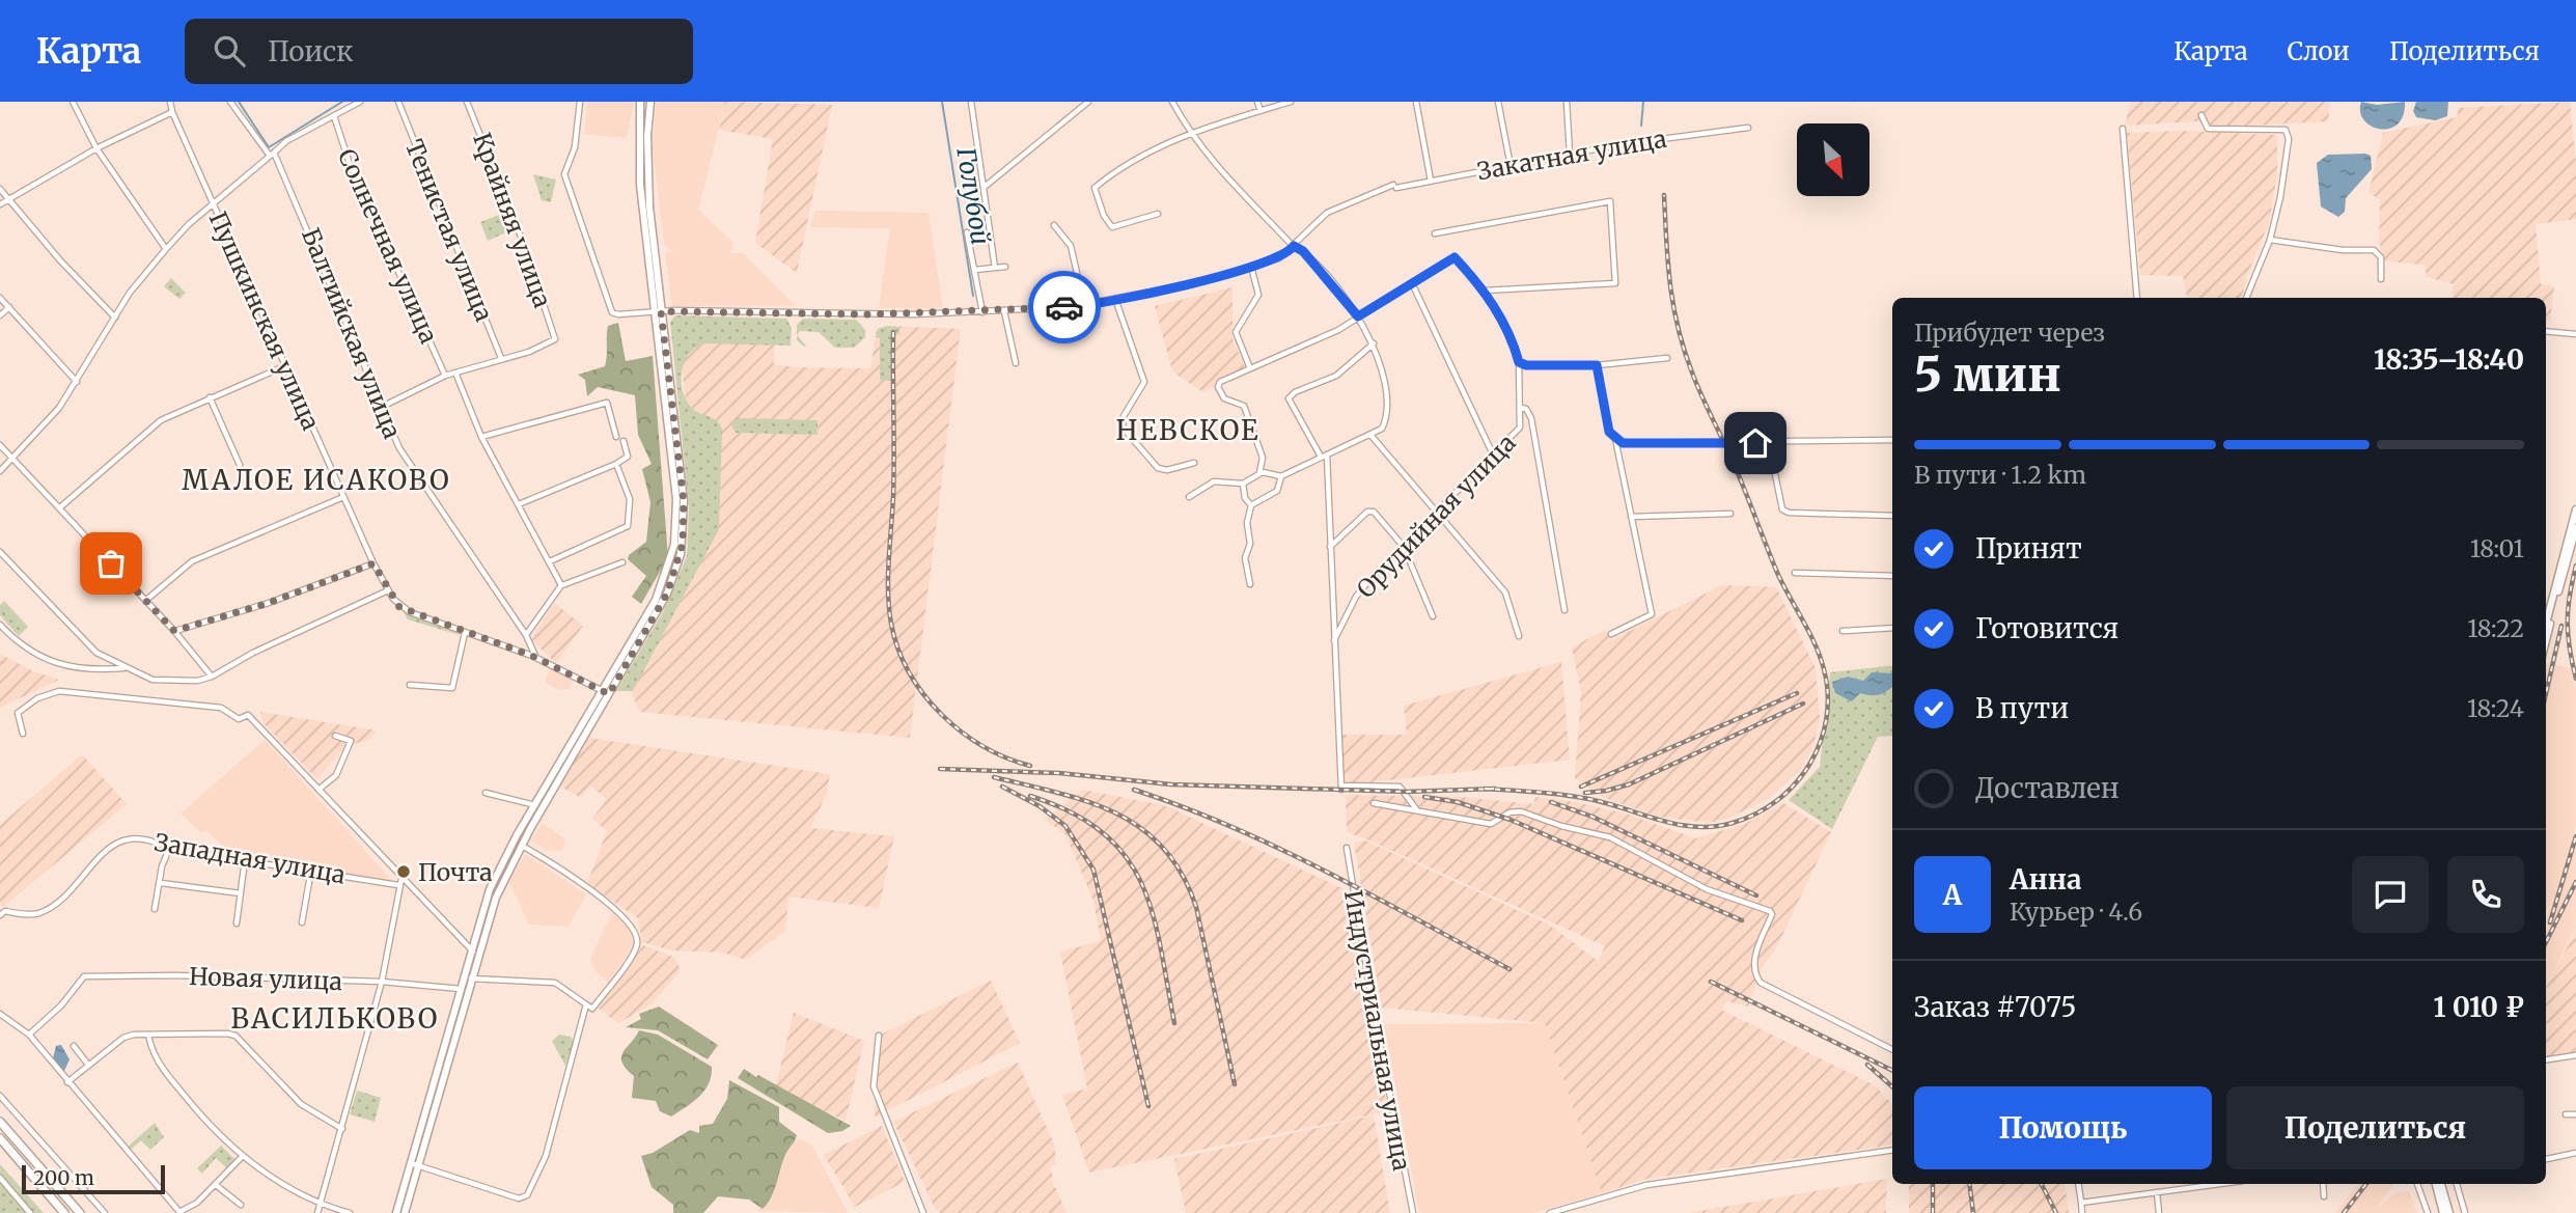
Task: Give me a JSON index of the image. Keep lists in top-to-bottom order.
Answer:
{
  "streets": {
    "street": [
      "Закатная улица",
      "Крайняя улица",
      "Тенистая улица",
      "Солнечная улица",
      "Пушкинская улица",
      "Балтийская улица",
      "Орудийная улица",
      "Западная улица",
      "Новая улица",
      "Индустриальная улица"
    ]
  },
  "crossings": [
    ["Крайняя улица", "Тенистая улица"],
    ["Пушкинская улица", "Балтийская улица"]
  ],
  "districts": ["НЕВСКОЕ", "МАЛОЕ ИСАКОВО", "ВАСИЛЬКОВО"],
  "water": ["Голубой"],
  "places": ["Почта"],
  "scale_bar": "200 m",
  "north": "bottom right",
  "page": {
    "header": "Карта",
    "search": "Поиск",
    "nav": ["Карта", "Слои", "Поделиться"],
    "heading": ["5 мин", "Прибудет через", "18:35–18:40"],
    "panel": [
      "Анна",
      "Курьер · 4.6",
      "Заказ #7075",
      "1 010 ₽"
    ],
    "bar": "В пути · 1.2 km",
    "list": [
      ["Принят", "18:01"],
      ["Готовится", "18:22"],
      ["В пути", "18:24"],
      "Доставлен"
    ],
    "round": "А",
    "buttons": ["Помощь", "Поделиться"],
    "scale": "200 m"
  }
}
